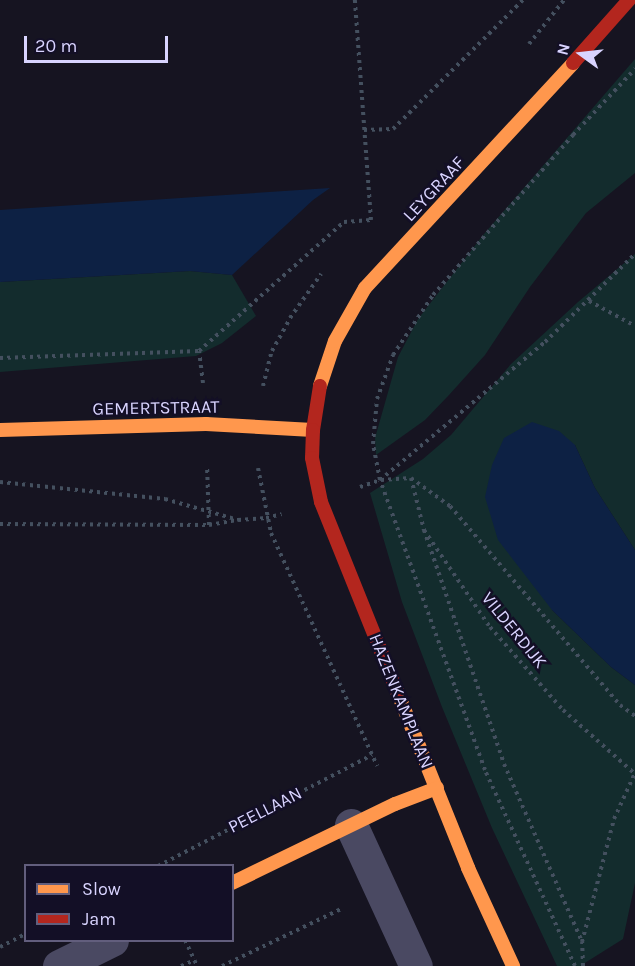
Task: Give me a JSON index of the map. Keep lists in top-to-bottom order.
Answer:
{
  "streets": {
    "street": ["LEYGRAAF", "GEMERTSTRAAT", "HAZENKAMPLAAN"],
    "path": ["VILDERDIJK", "PEELLAAN"]
  },
  "crossings": [
    ["LEYGRAAF", "GEMERTSTRAAT"],
    ["LEYGRAAF", "HAZENKAMPLAAN"],
    ["GEMERTSTRAAT", "HAZENKAMPLAAN"]
  ],
  "legend": ["Slow", "Jam"],
  "scale_bar": "20 m",
  "north": "left"
}
